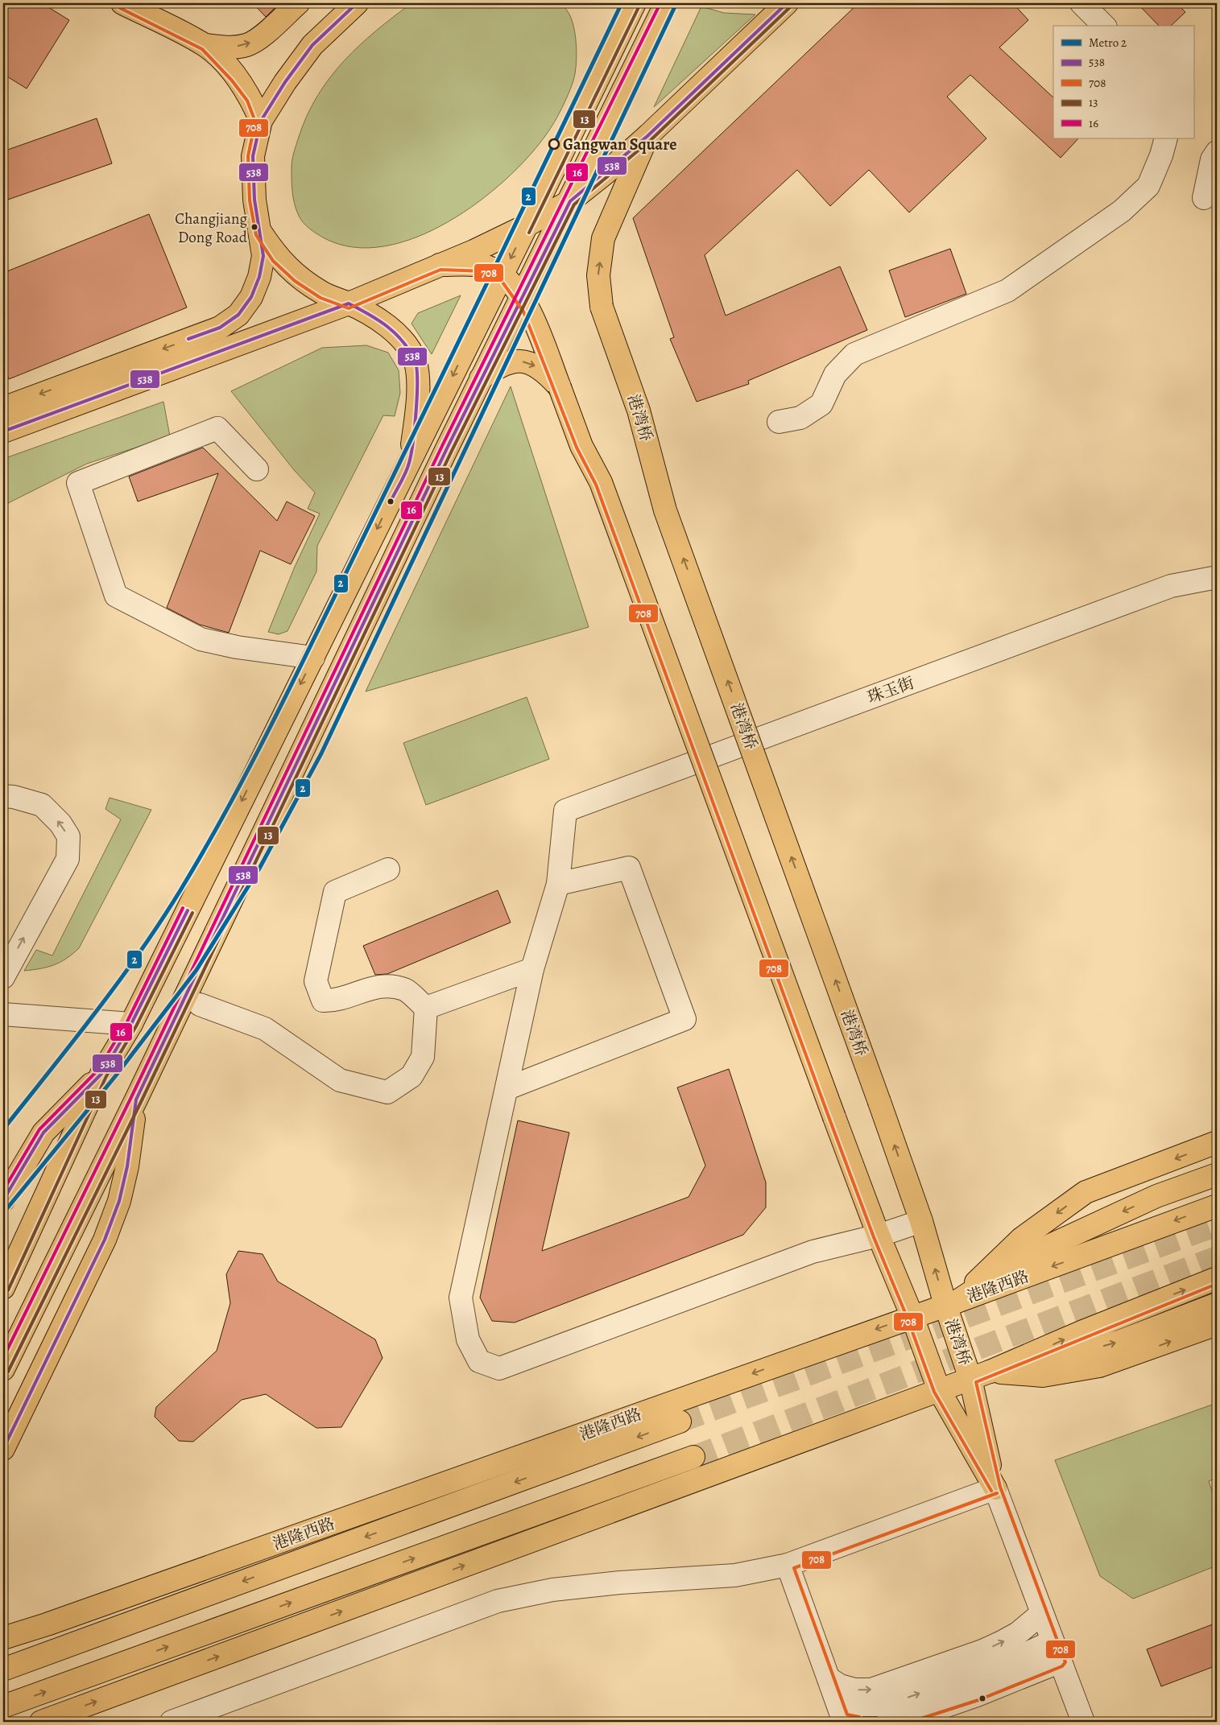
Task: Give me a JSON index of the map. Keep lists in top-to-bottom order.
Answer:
{
  "streets": {
    "main road": ["港湾桥", "港隆西路"],
    "street": ["珠玉街"]
  },
  "crossings": [
    ["港湾桥", "港隆西路"]
  ],
  "places": ["Gangwan Square", "Changjiang Dong Road"],
  "lines": [
    "metro line 2",
    "transit line 538",
    "transit line 16",
    "transit line 13",
    "transit line 708"
  ],
  "legend": [
    "Metro 2",
    "538",
    "708",
    "13",
    "16"
  ]
}
